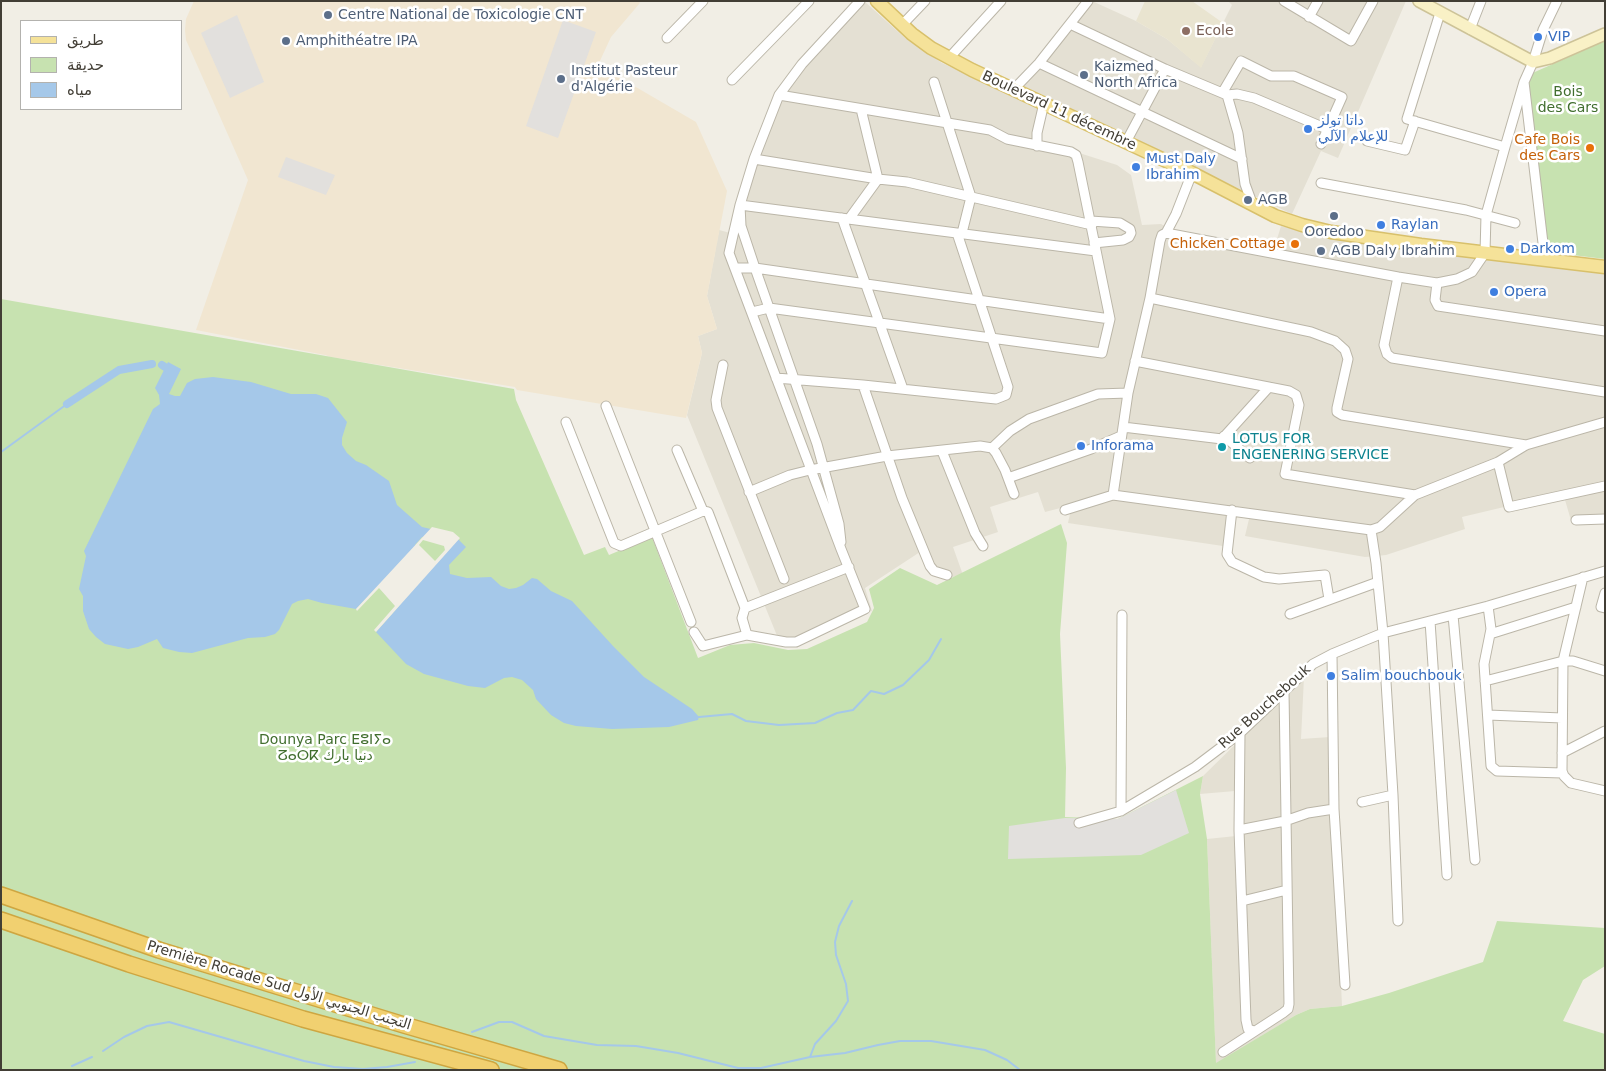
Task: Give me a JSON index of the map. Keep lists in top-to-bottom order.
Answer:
{
  "streets": {
    "highway": ["Première Rocade Sud التجنب الجنوبي الأول"],
    "main road": ["Boulevard 11 décembre"],
    "street": ["Rue Bouchebouk"]
  },
  "parks": ["Bois des Cars", "Dounya Parc ⴹⵓⵏⵢⴰ ⵒⴰⵔⴽ دنيا بارك"],
  "places": [
    "Centre National de Toxicologie CNT",
    "Ecole",
    "VIP",
    "Amphithéatre IPA",
    "Kaizmed North Africa",
    "Institut Pasteur d'Algérie",
    "داتا تولز للإعلام الآلي",
    "Cafe Bois des Cars",
    "Must Daly Ibrahim",
    "AGB",
    "Ooredoo",
    "Raylan",
    "Chicken Cottage",
    "Darkom",
    "AGB Daly Ibrahim",
    "Opera",
    "Inforama",
    "LOTUS FOR ENGENERING SERVICE",
    "Salim bouchbouk"
  ],
  "legend": ["طريق", "حديقة", "مياه"]
}
